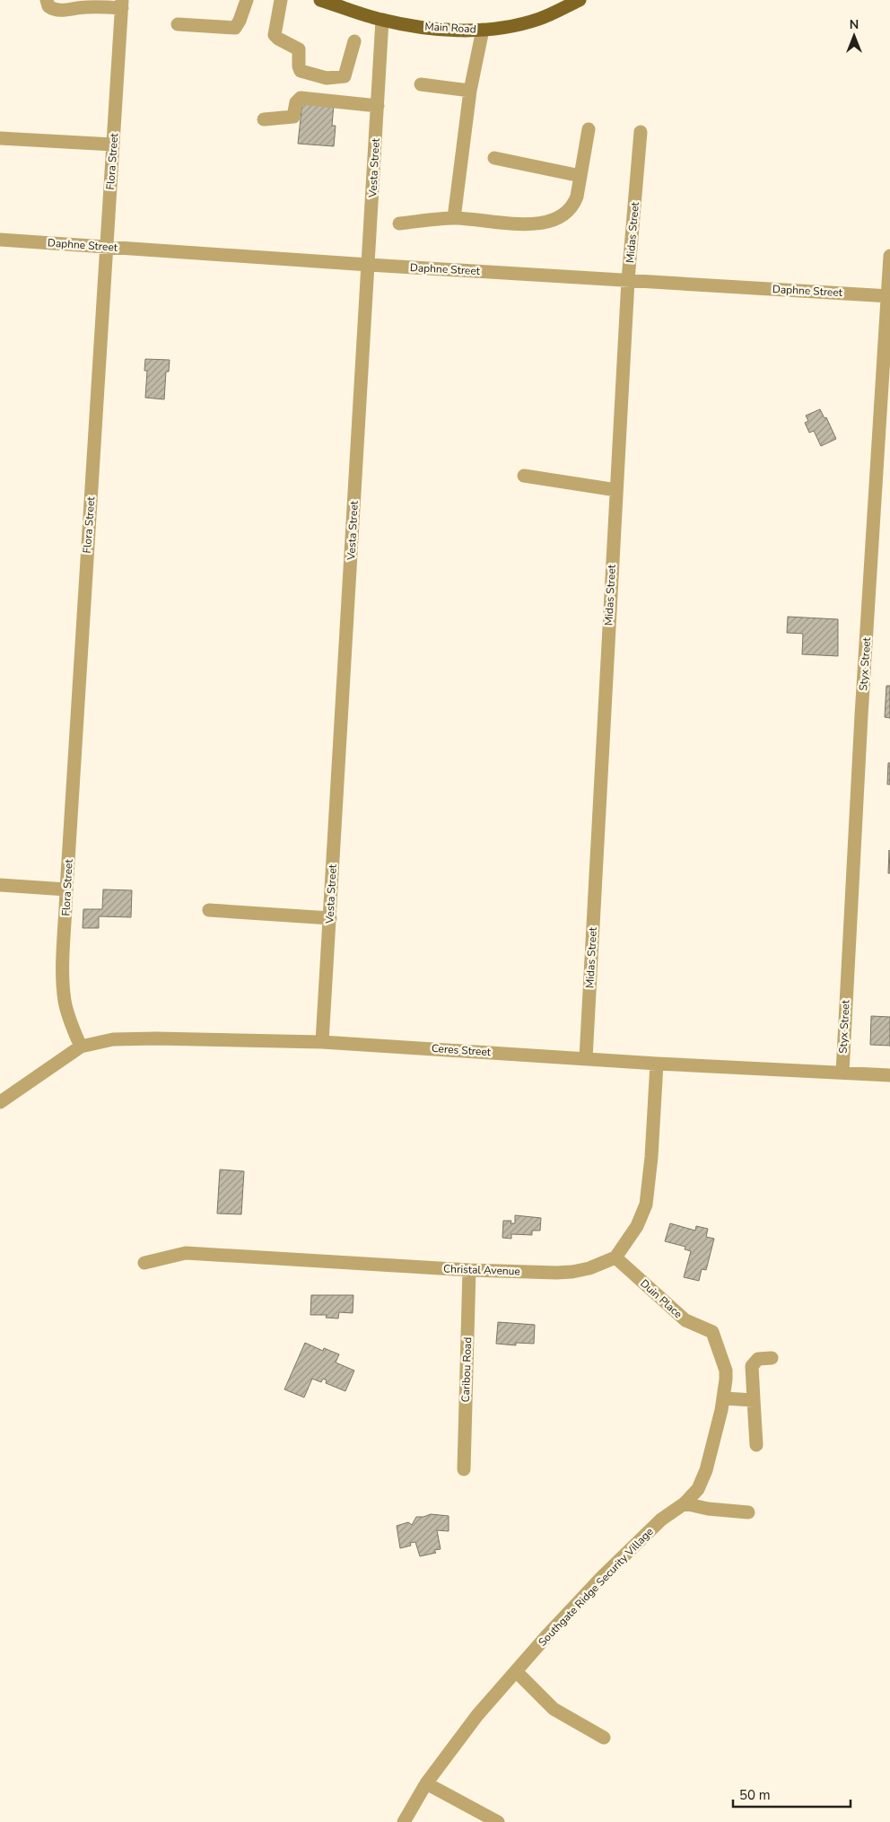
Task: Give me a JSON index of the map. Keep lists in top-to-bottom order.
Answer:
{
  "streets": {
    "main road": ["Main Road"],
    "street": [
      "Flora Street",
      "Vesta Street",
      "Midas Street",
      "Daphne Street",
      "Styx Street",
      "Ceres Street",
      "Christal Avenue",
      "Duin Place",
      "Caribou Road",
      "Southgate Ridge Security Village"
    ]
  },
  "crossings": [
    ["Main Road", "Vesta Street"],
    ["Flora Street", "Daphne Street"],
    ["Flora Street", "Ceres Street"],
    ["Vesta Street", "Daphne Street"],
    ["Vesta Street", "Ceres Street"],
    ["Midas Street", "Daphne Street"],
    ["Midas Street", "Ceres Street"],
    ["Daphne Street", "Styx Street"],
    ["Styx Street", "Ceres Street"],
    ["Christal Avenue", "Duin Place"],
    ["Christal Avenue", "Caribou Road"],
    ["Duin Place", "Southgate Ridge Security Village"]
  ],
  "scale_bar": "50 m",
  "north": "top"
}
